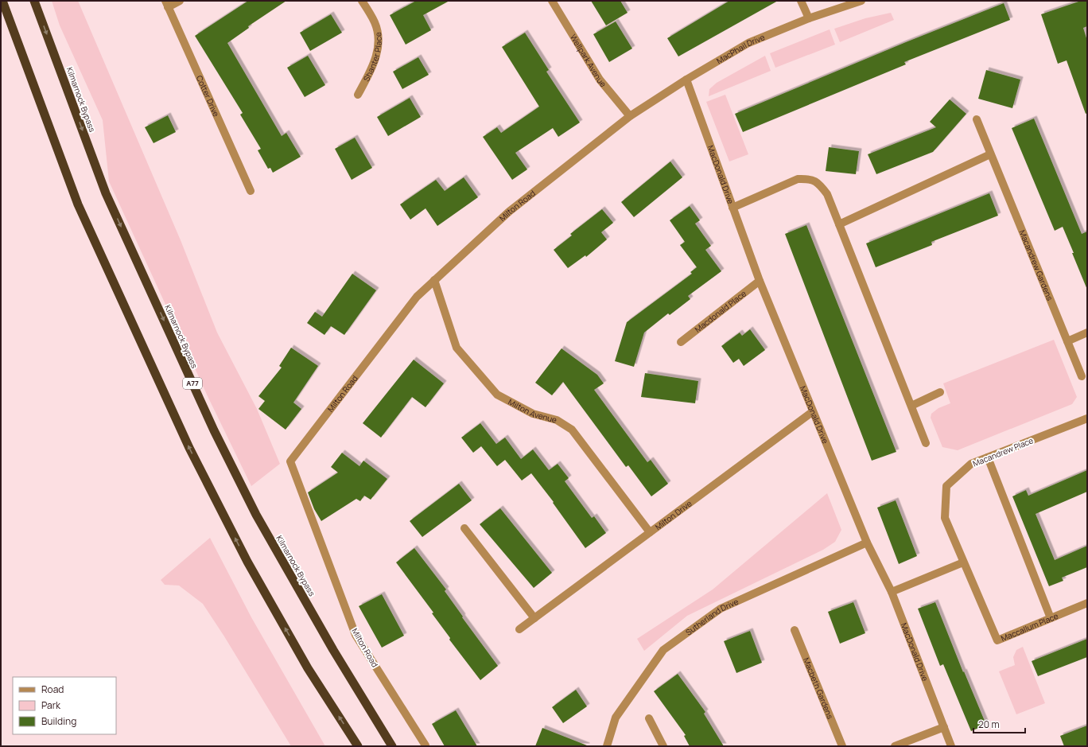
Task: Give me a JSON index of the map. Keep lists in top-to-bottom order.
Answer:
{
  "streets": {
    "highway": ["Kilmarnock Bypass", "A77"],
    "street": [
      "MacPhail Drive",
      "Shanter Place",
      "Wellpark Avenue",
      "Cotter Drive",
      "MacDonald Drive",
      "Milton Road",
      "Macandrew Gardens",
      "Macdonald Place",
      "Milton Avenue",
      "Macandrew Place",
      "Milton Drive",
      "Sutherland Drive",
      "Maccallum Place",
      "Macbeth Gardens"
    ]
  },
  "crossings": [
    ["MacPhail Drive", "Wellpark Avenue"],
    ["MacPhail Drive", "MacDonald Drive"],
    ["MacPhail Drive", "Milton Road"],
    ["Wellpark Avenue", "Milton Road"],
    ["MacDonald Drive", "Macdonald Place"],
    ["MacDonald Drive", "Milton Drive"],
    ["MacDonald Drive", "Sutherland Drive"],
    ["Milton Road", "Milton Avenue"],
    ["Milton Avenue", "Milton Drive"],
    ["Macandrew Place", "Maccallum Place"]
  ],
  "legend": ["Road", "Park", "Building"],
  "scale_bar": "20 m"
}
